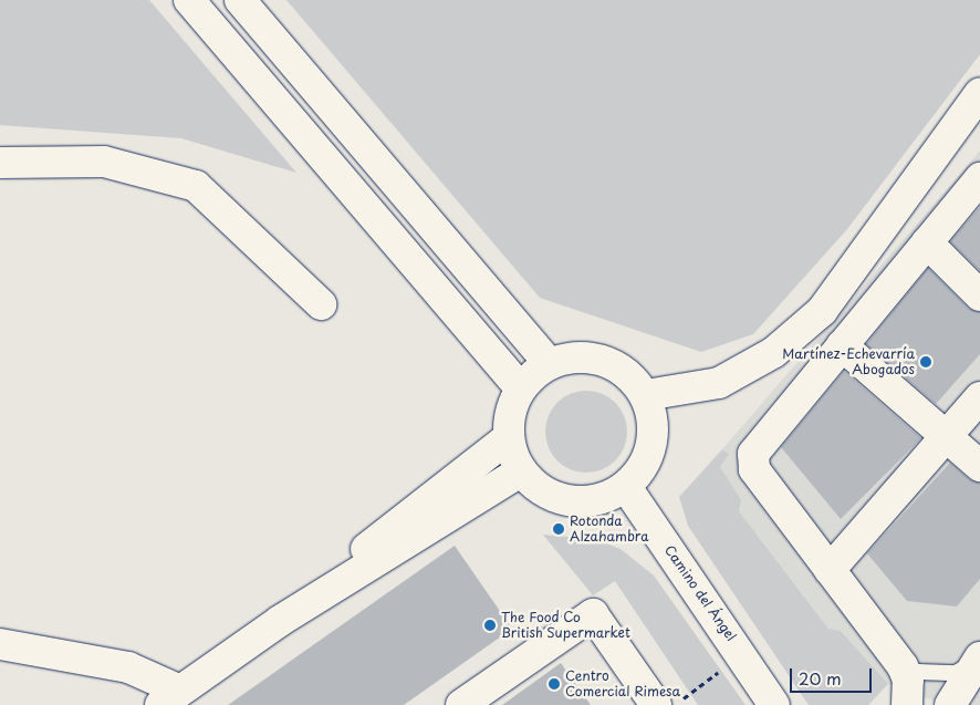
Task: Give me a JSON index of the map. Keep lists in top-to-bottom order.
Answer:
{
  "streets": {
    "street": ["Camino del Ángel"]
  },
  "places": [
    "Martínez-Echevarría Abogados",
    "Rotonda Alzahambra",
    "The Food Co British Supermarket",
    "Centro Comercial Rimesa"
  ],
  "scale_bar": "20 m"
}
